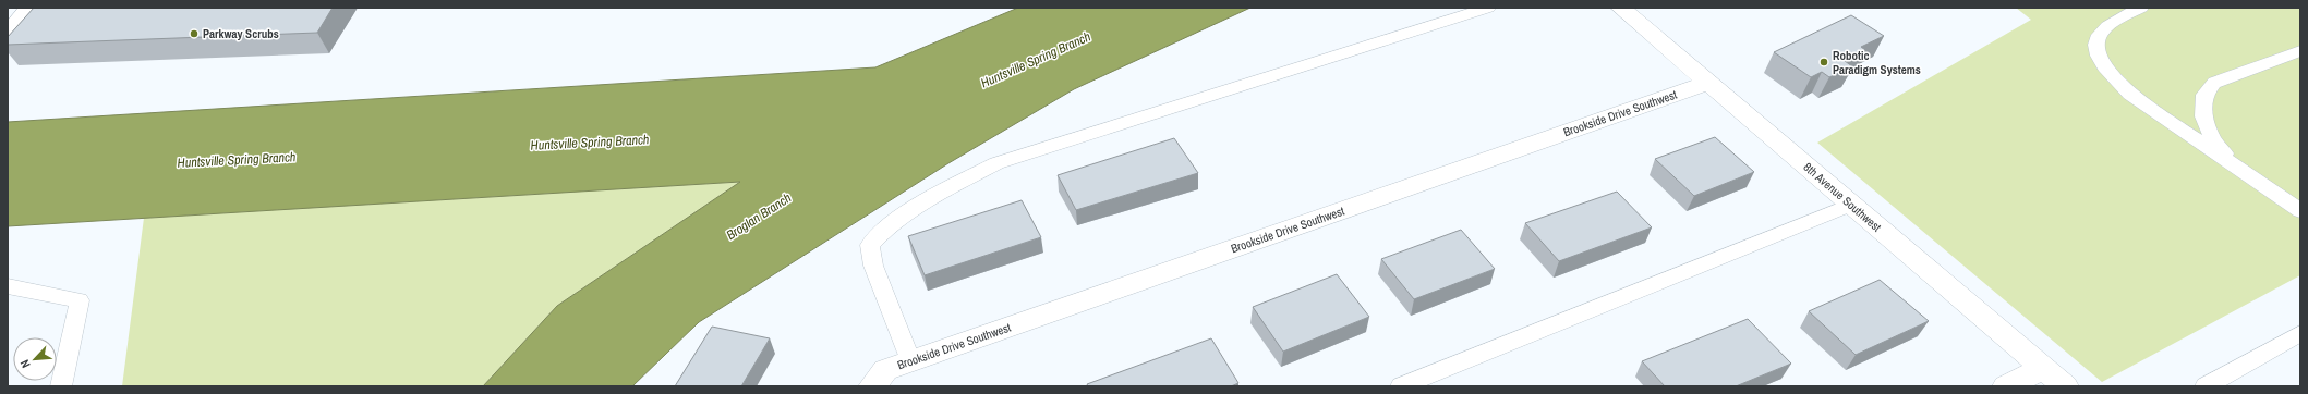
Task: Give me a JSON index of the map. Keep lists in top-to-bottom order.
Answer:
{
  "streets": {
    "street": ["Brookside Drive Southwest", "8th Avenue Southwest"]
  },
  "crossings": [
    ["Brookside Drive Southwest", "8th Avenue Southwest"]
  ],
  "water": ["Huntsville Spring Branch", "Broglan Branch"],
  "places": ["Parkway Scrubs", "Robotic Paradigm Systems"],
  "north": "bottom left"
}
